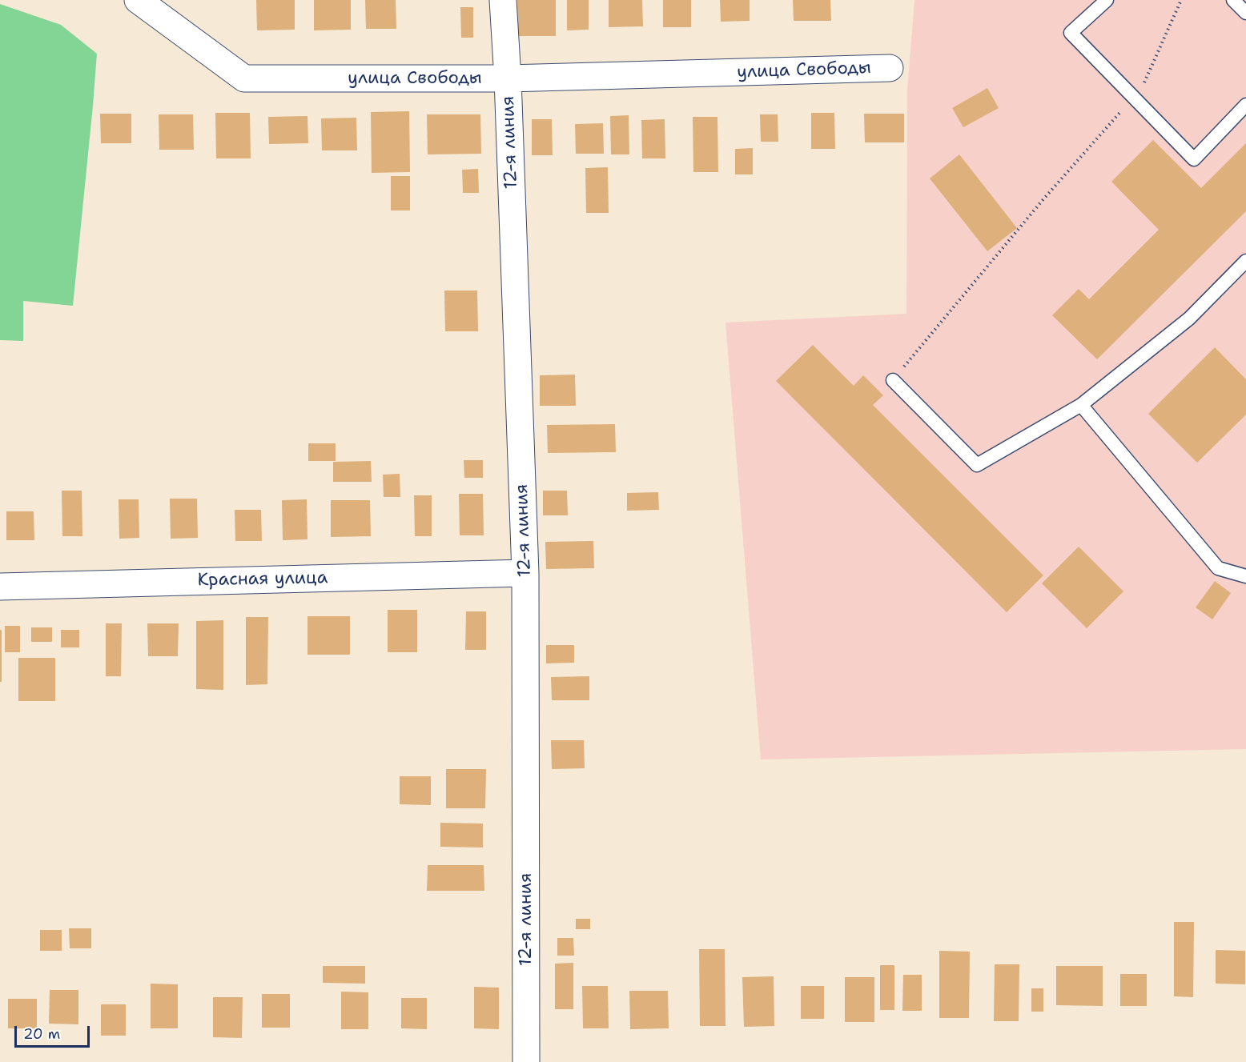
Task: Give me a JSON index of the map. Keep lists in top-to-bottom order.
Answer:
{
  "streets": {
    "street": ["улица Свободы", "12-я линия", "Красная улица"]
  },
  "crossings": [
    ["улица Свободы", "12-я линия"],
    ["12-я линия", "Красная улица"]
  ],
  "scale_bar": "20 m"
}
